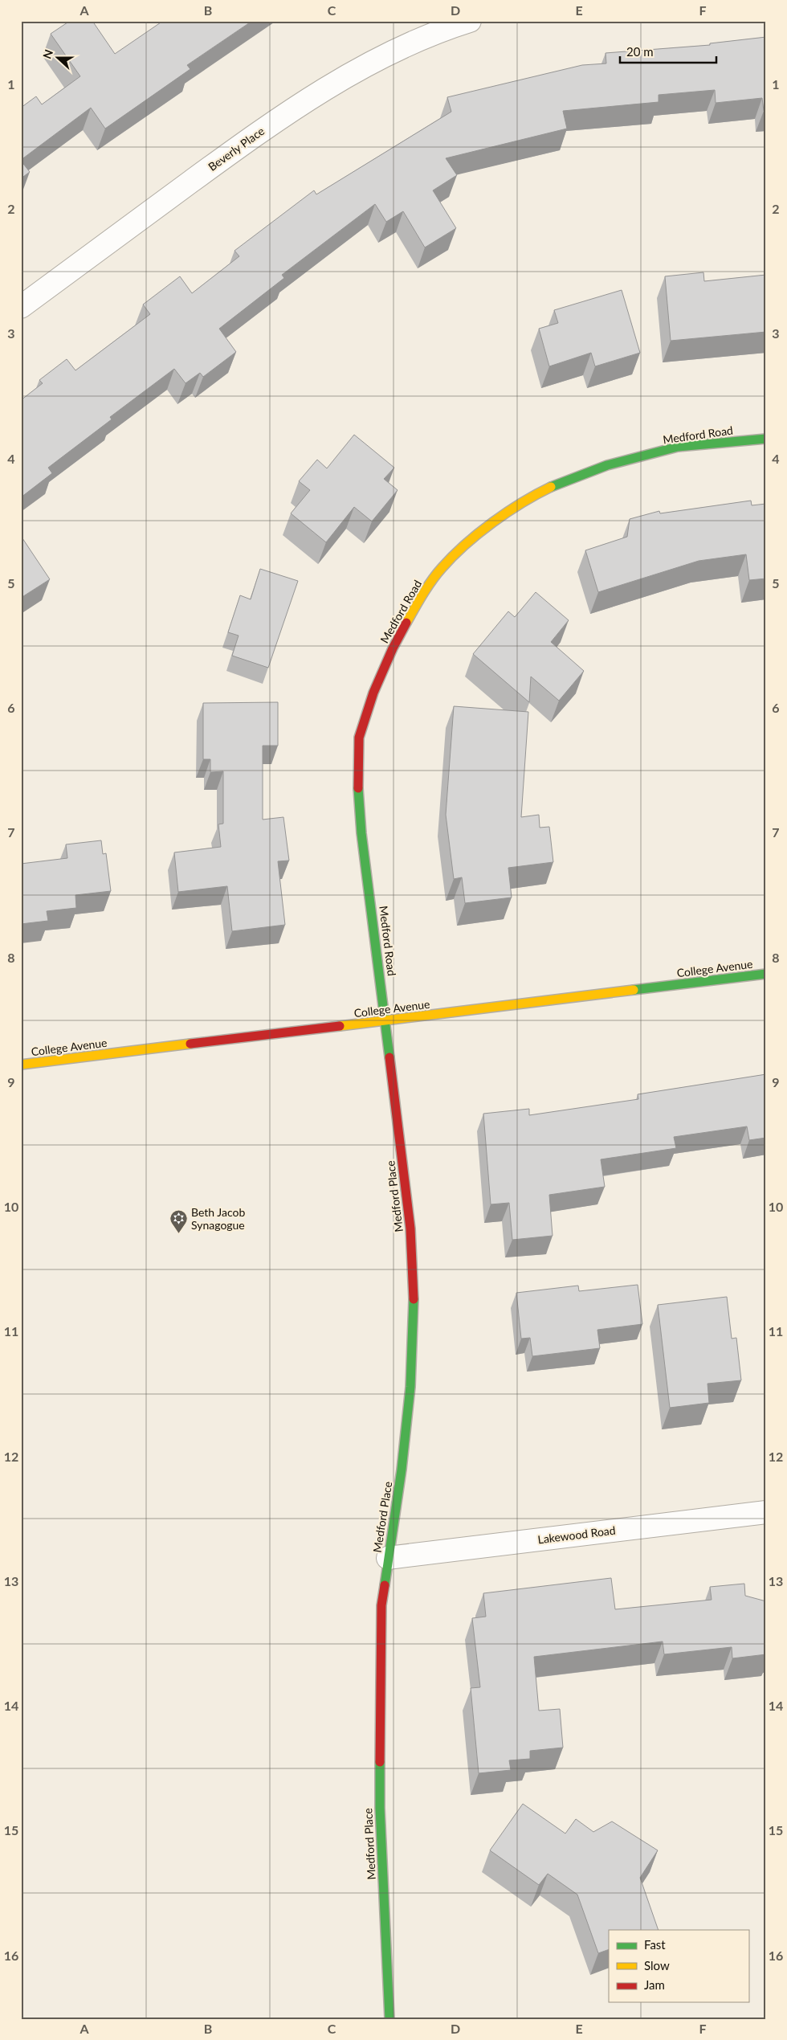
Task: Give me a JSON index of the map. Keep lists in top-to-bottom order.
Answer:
{
  "streets": {
    "street": [
      "Beverly Place",
      "Medford Road",
      "College Avenue",
      "Medford Place",
      "Lakewood Road"
    ]
  },
  "crossings": [
    ["Medford Road", "College Avenue"],
    ["Medford Road", "Medford Place"],
    ["College Avenue", "Medford Place"],
    ["Medford Place", "Lakewood Road"]
  ],
  "places": {
    "synagogue": ["Beth Jacob Synagogue"]
  },
  "legend": ["Fast", "Slow", "Jam"],
  "scale_bar": "20 m",
  "north": "left",
  "grid": {
    "columns": [
      "A",
      "B",
      "C",
      "D",
      "E",
      "F"
    ],
    "rows": [
      "1",
      "2",
      "3",
      "4",
      "5",
      "6",
      "7",
      "8",
      "9",
      "10",
      "11",
      "12",
      "13",
      "14",
      "15",
      "16"
    ]
  }
}
